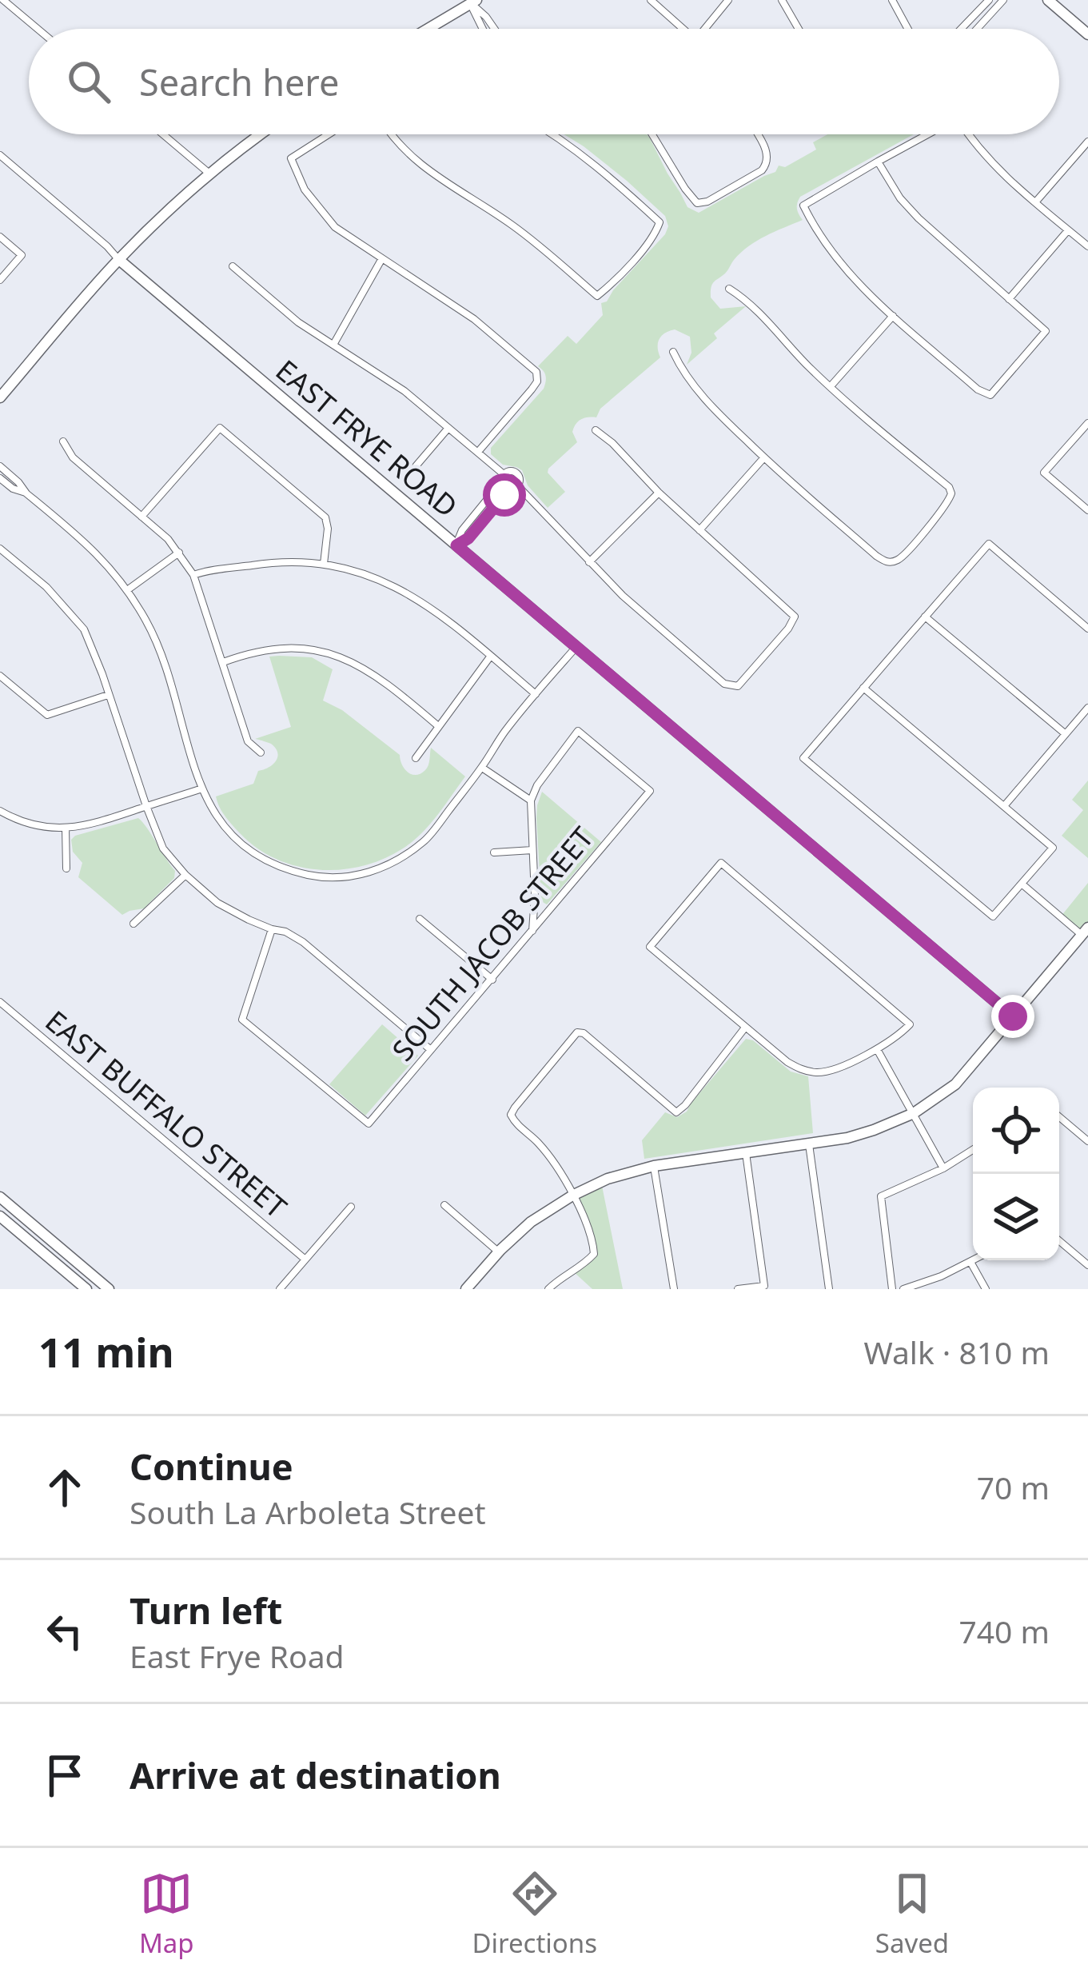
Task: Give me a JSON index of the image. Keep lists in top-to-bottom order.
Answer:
{
  "streets": {
    "street": ["EAST FRYE ROAD", "SOUTH JACOB STREET", "EAST BUFFALO STREET"]
  },
  "page": {
    "search": "Search here",
    "heading": ["11 min", "Walk · 810 m"],
    "list": [
      ["Continue", "South La Arboleta Street", "70 m"],
      ["Turn left", "East Frye Road", "740 m"],
      "Arrive at destination"
    ],
    "nav": ["Map", "Directions", "Saved"]
  }
}
